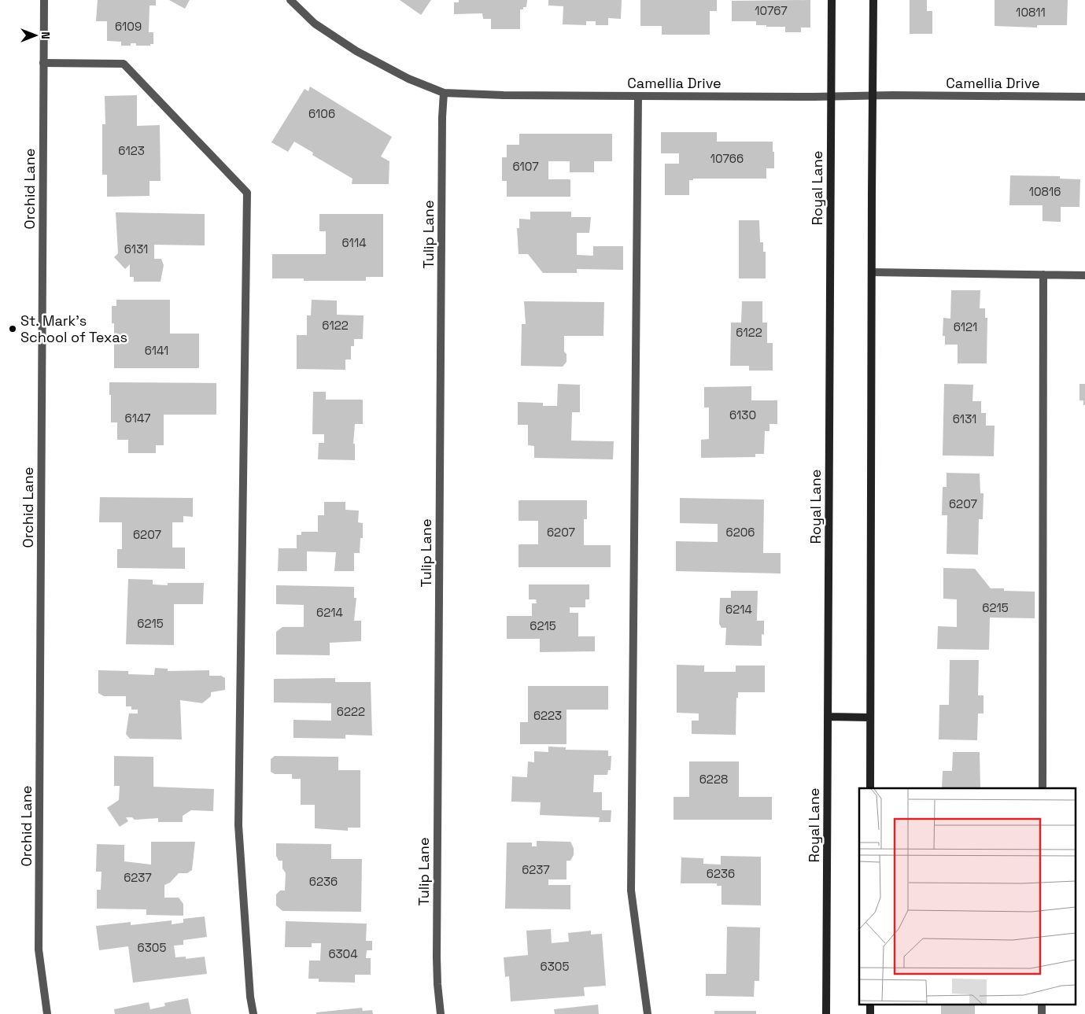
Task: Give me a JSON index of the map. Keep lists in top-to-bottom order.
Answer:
{
  "streets": {
    "main road": ["Royal Lane"],
    "street": ["Camellia Drive", "Orchid Lane", "Tulip Lane"]
  },
  "crossings": [
    ["Camellia Drive", "Royal Lane"],
    ["Camellia Drive", "Tulip Lane"]
  ],
  "places": ["St. Mark's School of Texas"],
  "house_numbers": [
    "10767",
    "10811",
    "6109",
    "6106",
    "6123",
    "10766",
    "6107",
    "10816",
    "6114",
    "6131",
    "6122",
    "6121",
    "6122",
    "6141",
    "6130",
    "6147",
    "6131",
    "6207",
    "6207",
    "6206",
    "6207",
    "6215",
    "6214",
    "6214",
    "6215",
    "6215",
    "6222",
    "6223",
    "6228",
    "6237",
    "6236",
    "6237",
    "6236",
    "6305",
    "6304",
    "6305"
  ],
  "north": "right"
}
